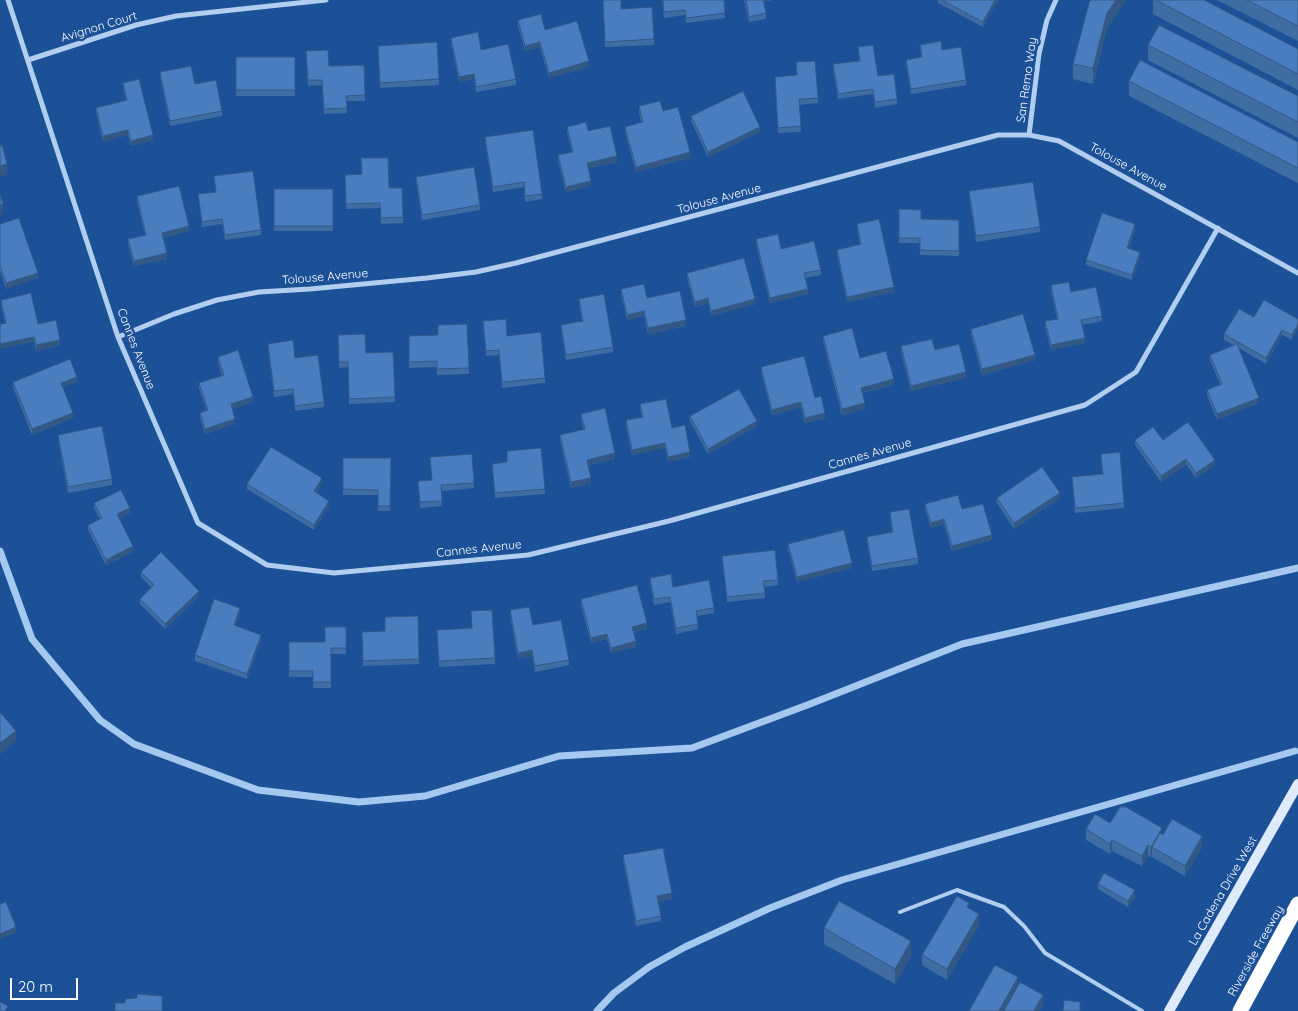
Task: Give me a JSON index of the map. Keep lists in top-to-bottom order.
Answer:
{
  "streets": {
    "highway": ["Riverside Freeway"],
    "main road": ["La Cadena Drive West"],
    "street": [
      "Avignon Court",
      "San Remo Way",
      "Tolouse Avenue",
      "Cannes Avenue"
    ]
  },
  "crossings": [
    ["Avignon Court", "Cannes Avenue"],
    ["San Remo Way", "Tolouse Avenue"],
    ["Tolouse Avenue", "Cannes Avenue"]
  ],
  "scale_bar": "20 m"
}
